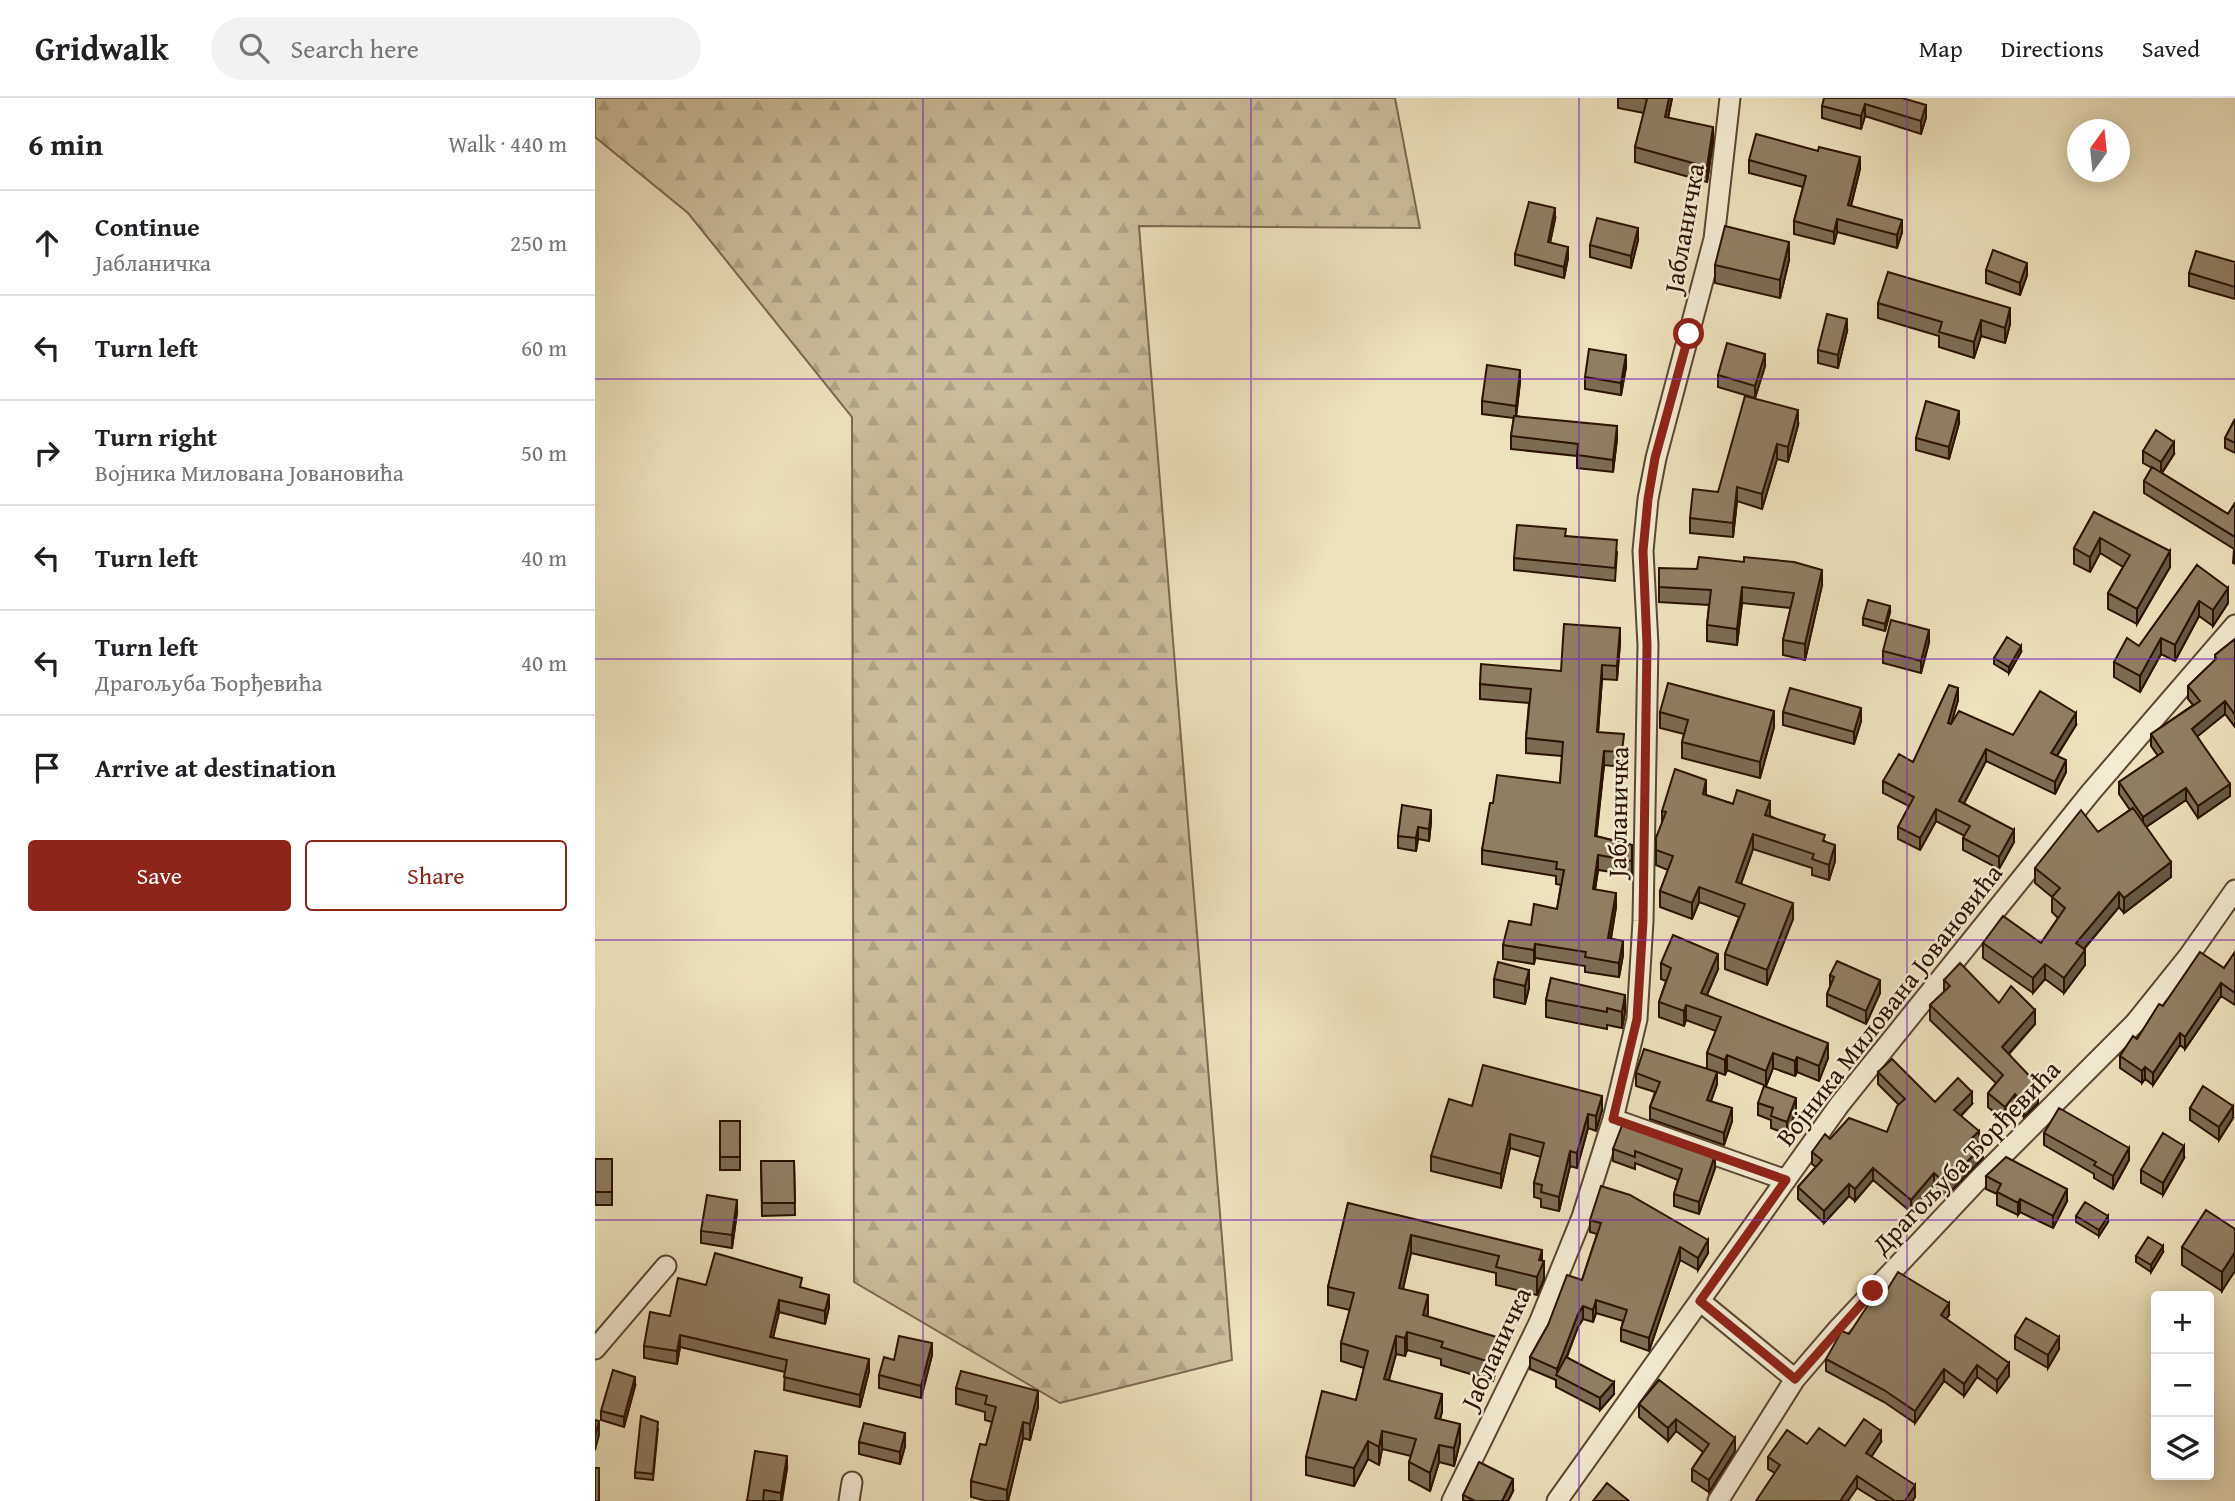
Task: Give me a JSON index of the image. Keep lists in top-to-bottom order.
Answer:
{
  "streets": {
    "street": ["Јабланичка", "Војника Милована Јовановића", "Драгољуба Ђорђевића"]
  },
  "north": "top",
  "page": {
    "header": "Gridwalk",
    "search": "Search here",
    "nav": ["Map", "Directions", "Saved"],
    "heading": ["6 min", "Walk · 440 m"],
    "list": [
      ["Continue", "Јабланичка", "250 m"],
      ["Turn left", "60 m"],
      ["Turn right", "Војника Милована Јовановића", "50 m"],
      ["Turn left", "40 m"],
      ["Turn left", "Драгољуба Ђорђевића", "40 m"],
      "Arrive at destination"
    ],
    "buttons": ["Save", "Share"],
    "map_buttons": ["+", "−"]
  }
}
